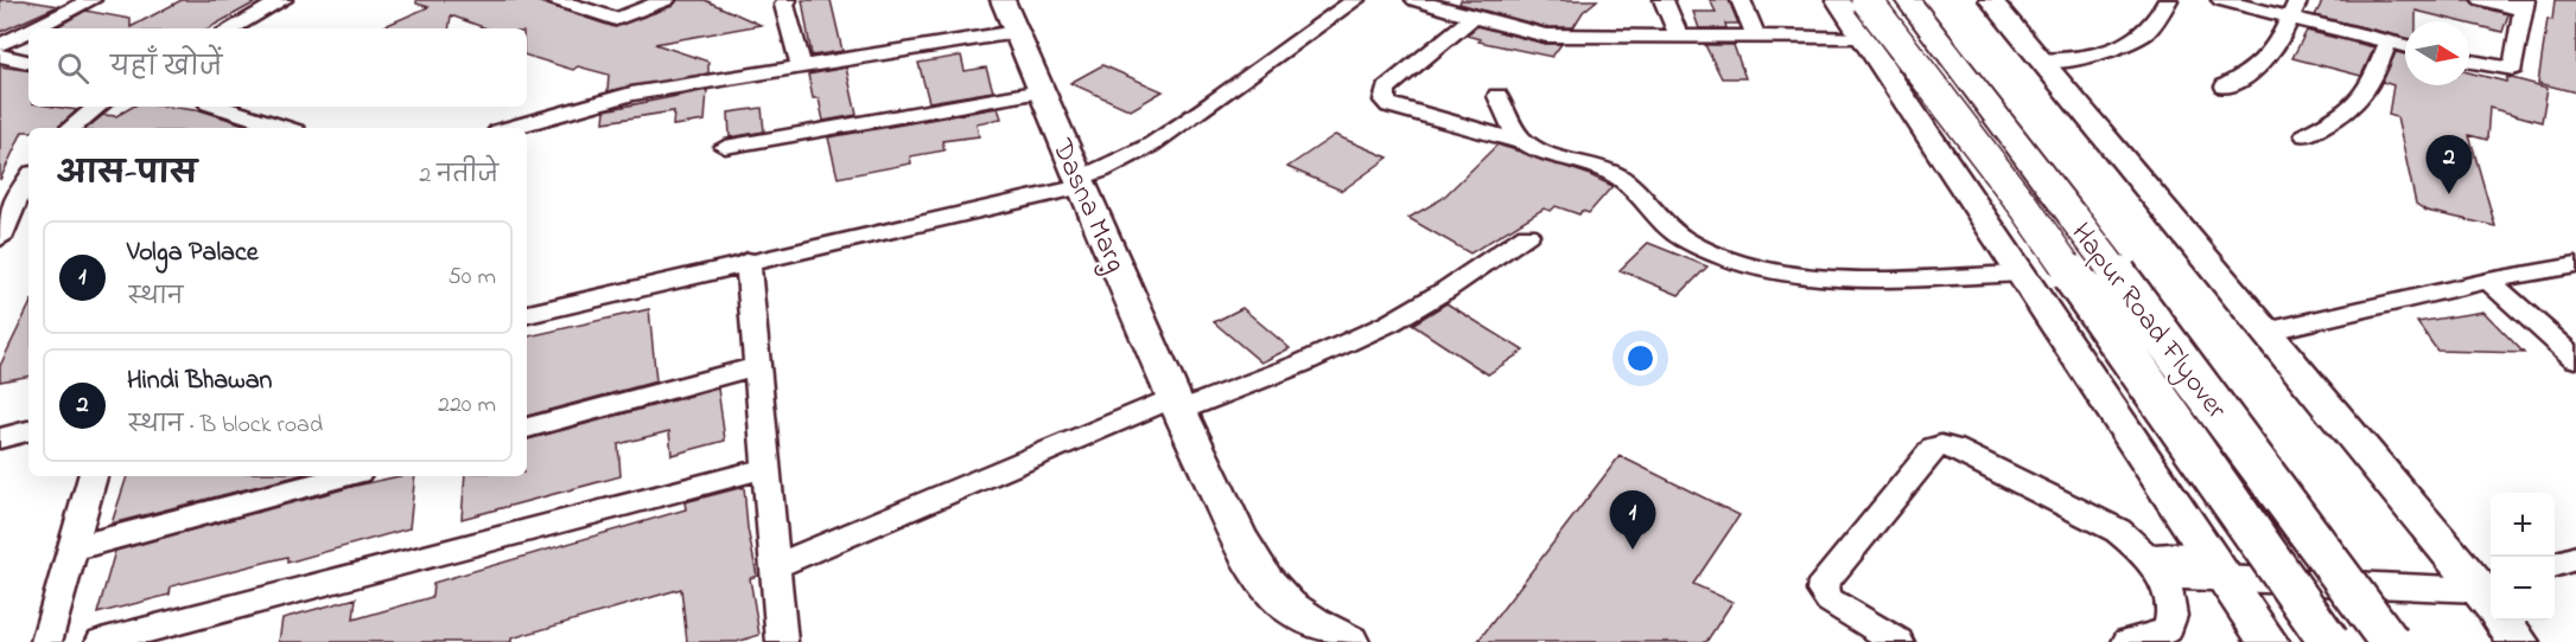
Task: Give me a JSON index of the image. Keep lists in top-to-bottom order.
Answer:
{
  "streets": {
    "main road": ["Hapur Road Flyover"],
    "street": ["Dasna Marg"]
  },
  "north": "right",
  "page": {
    "search": "यहाँ खोजें",
    "heading": ["आस-पास", "2 नतीजे"],
    "pins": ["2", "1"],
    "list": [
      {
        "mark": "1",
        "name": "Volga Palace",
        "note": "स्थान",
        "value": "50 m"
      },
      {
        "mark": "2",
        "name": "Hindi Bhawan",
        "note": "स्थान · B block road",
        "value": "220 m"
      }
    ],
    "map_buttons": ["+", "−"]
  }
}
